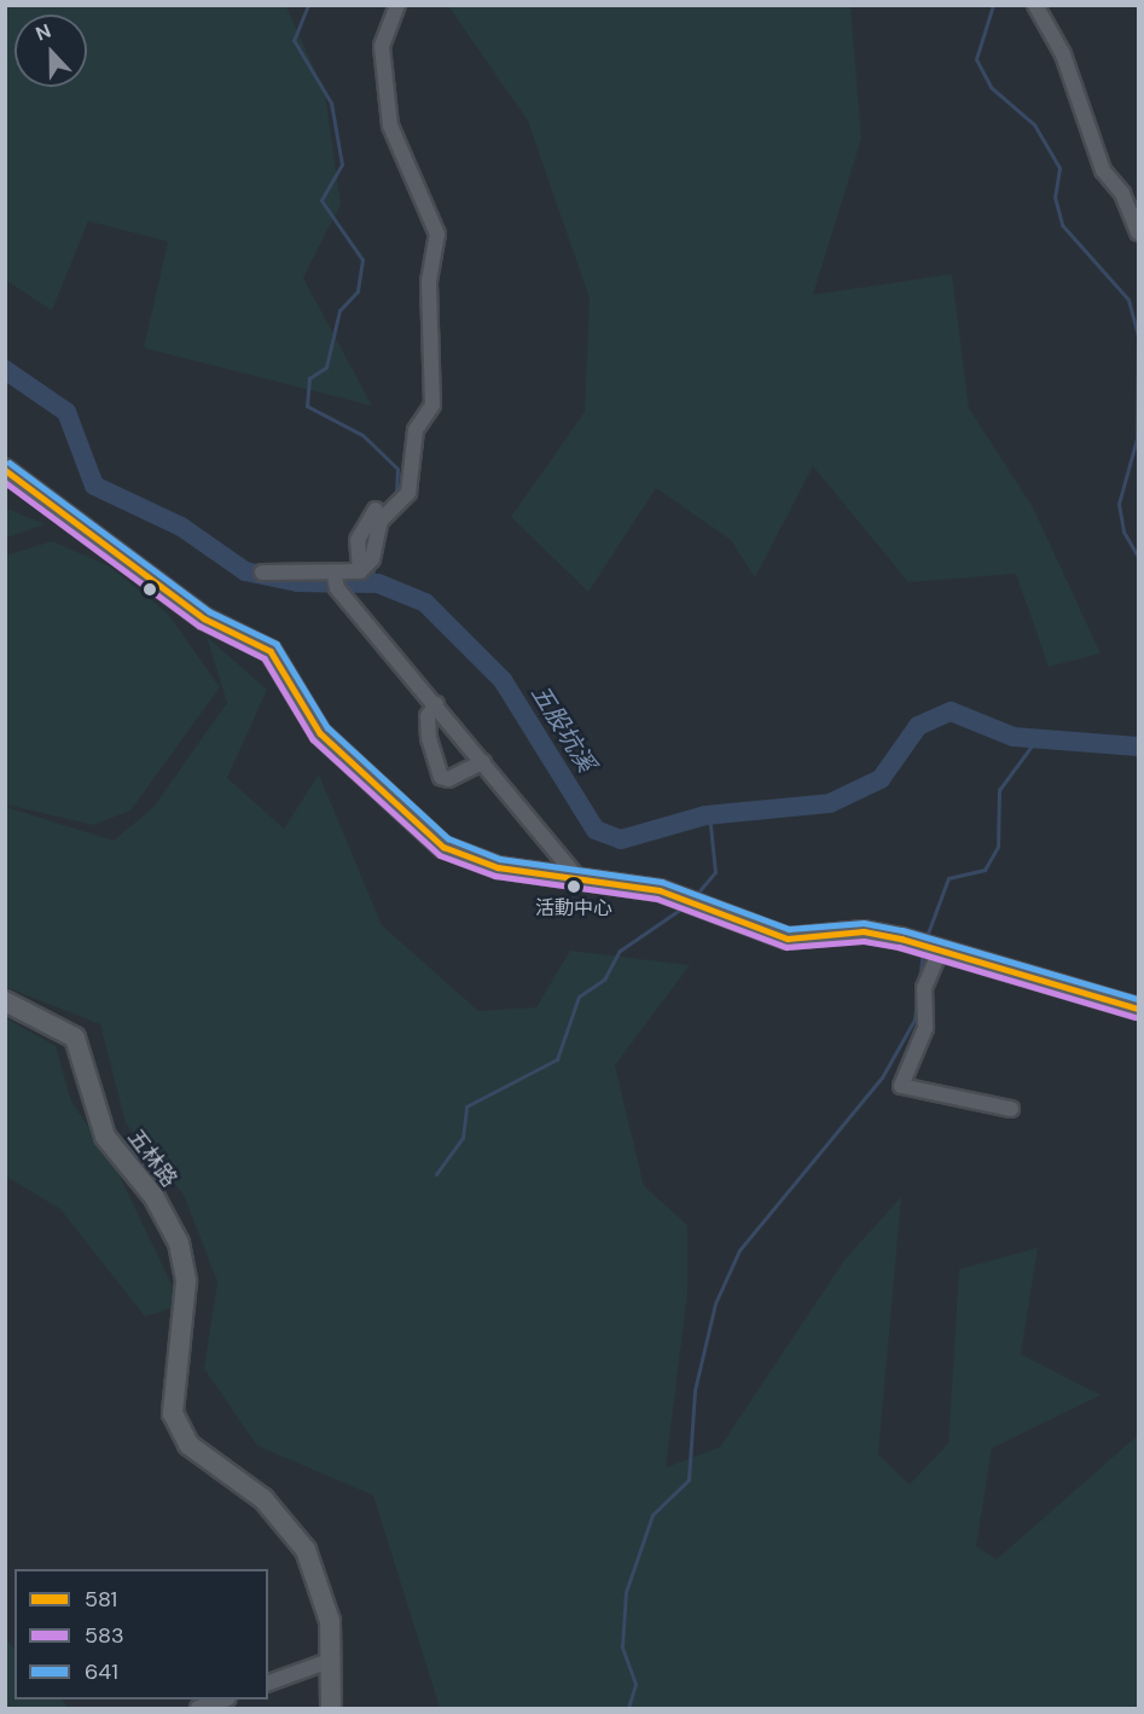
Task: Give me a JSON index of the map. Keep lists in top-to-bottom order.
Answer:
{
  "streets": {
    "main road": ["五林路"]
  },
  "water": ["五股坑溪"],
  "places": ["活動中心"],
  "lines": ["transit line 641", "transit line 581", "transit line 583"],
  "legend": ["581", "583", "641"],
  "north": "top"
}
